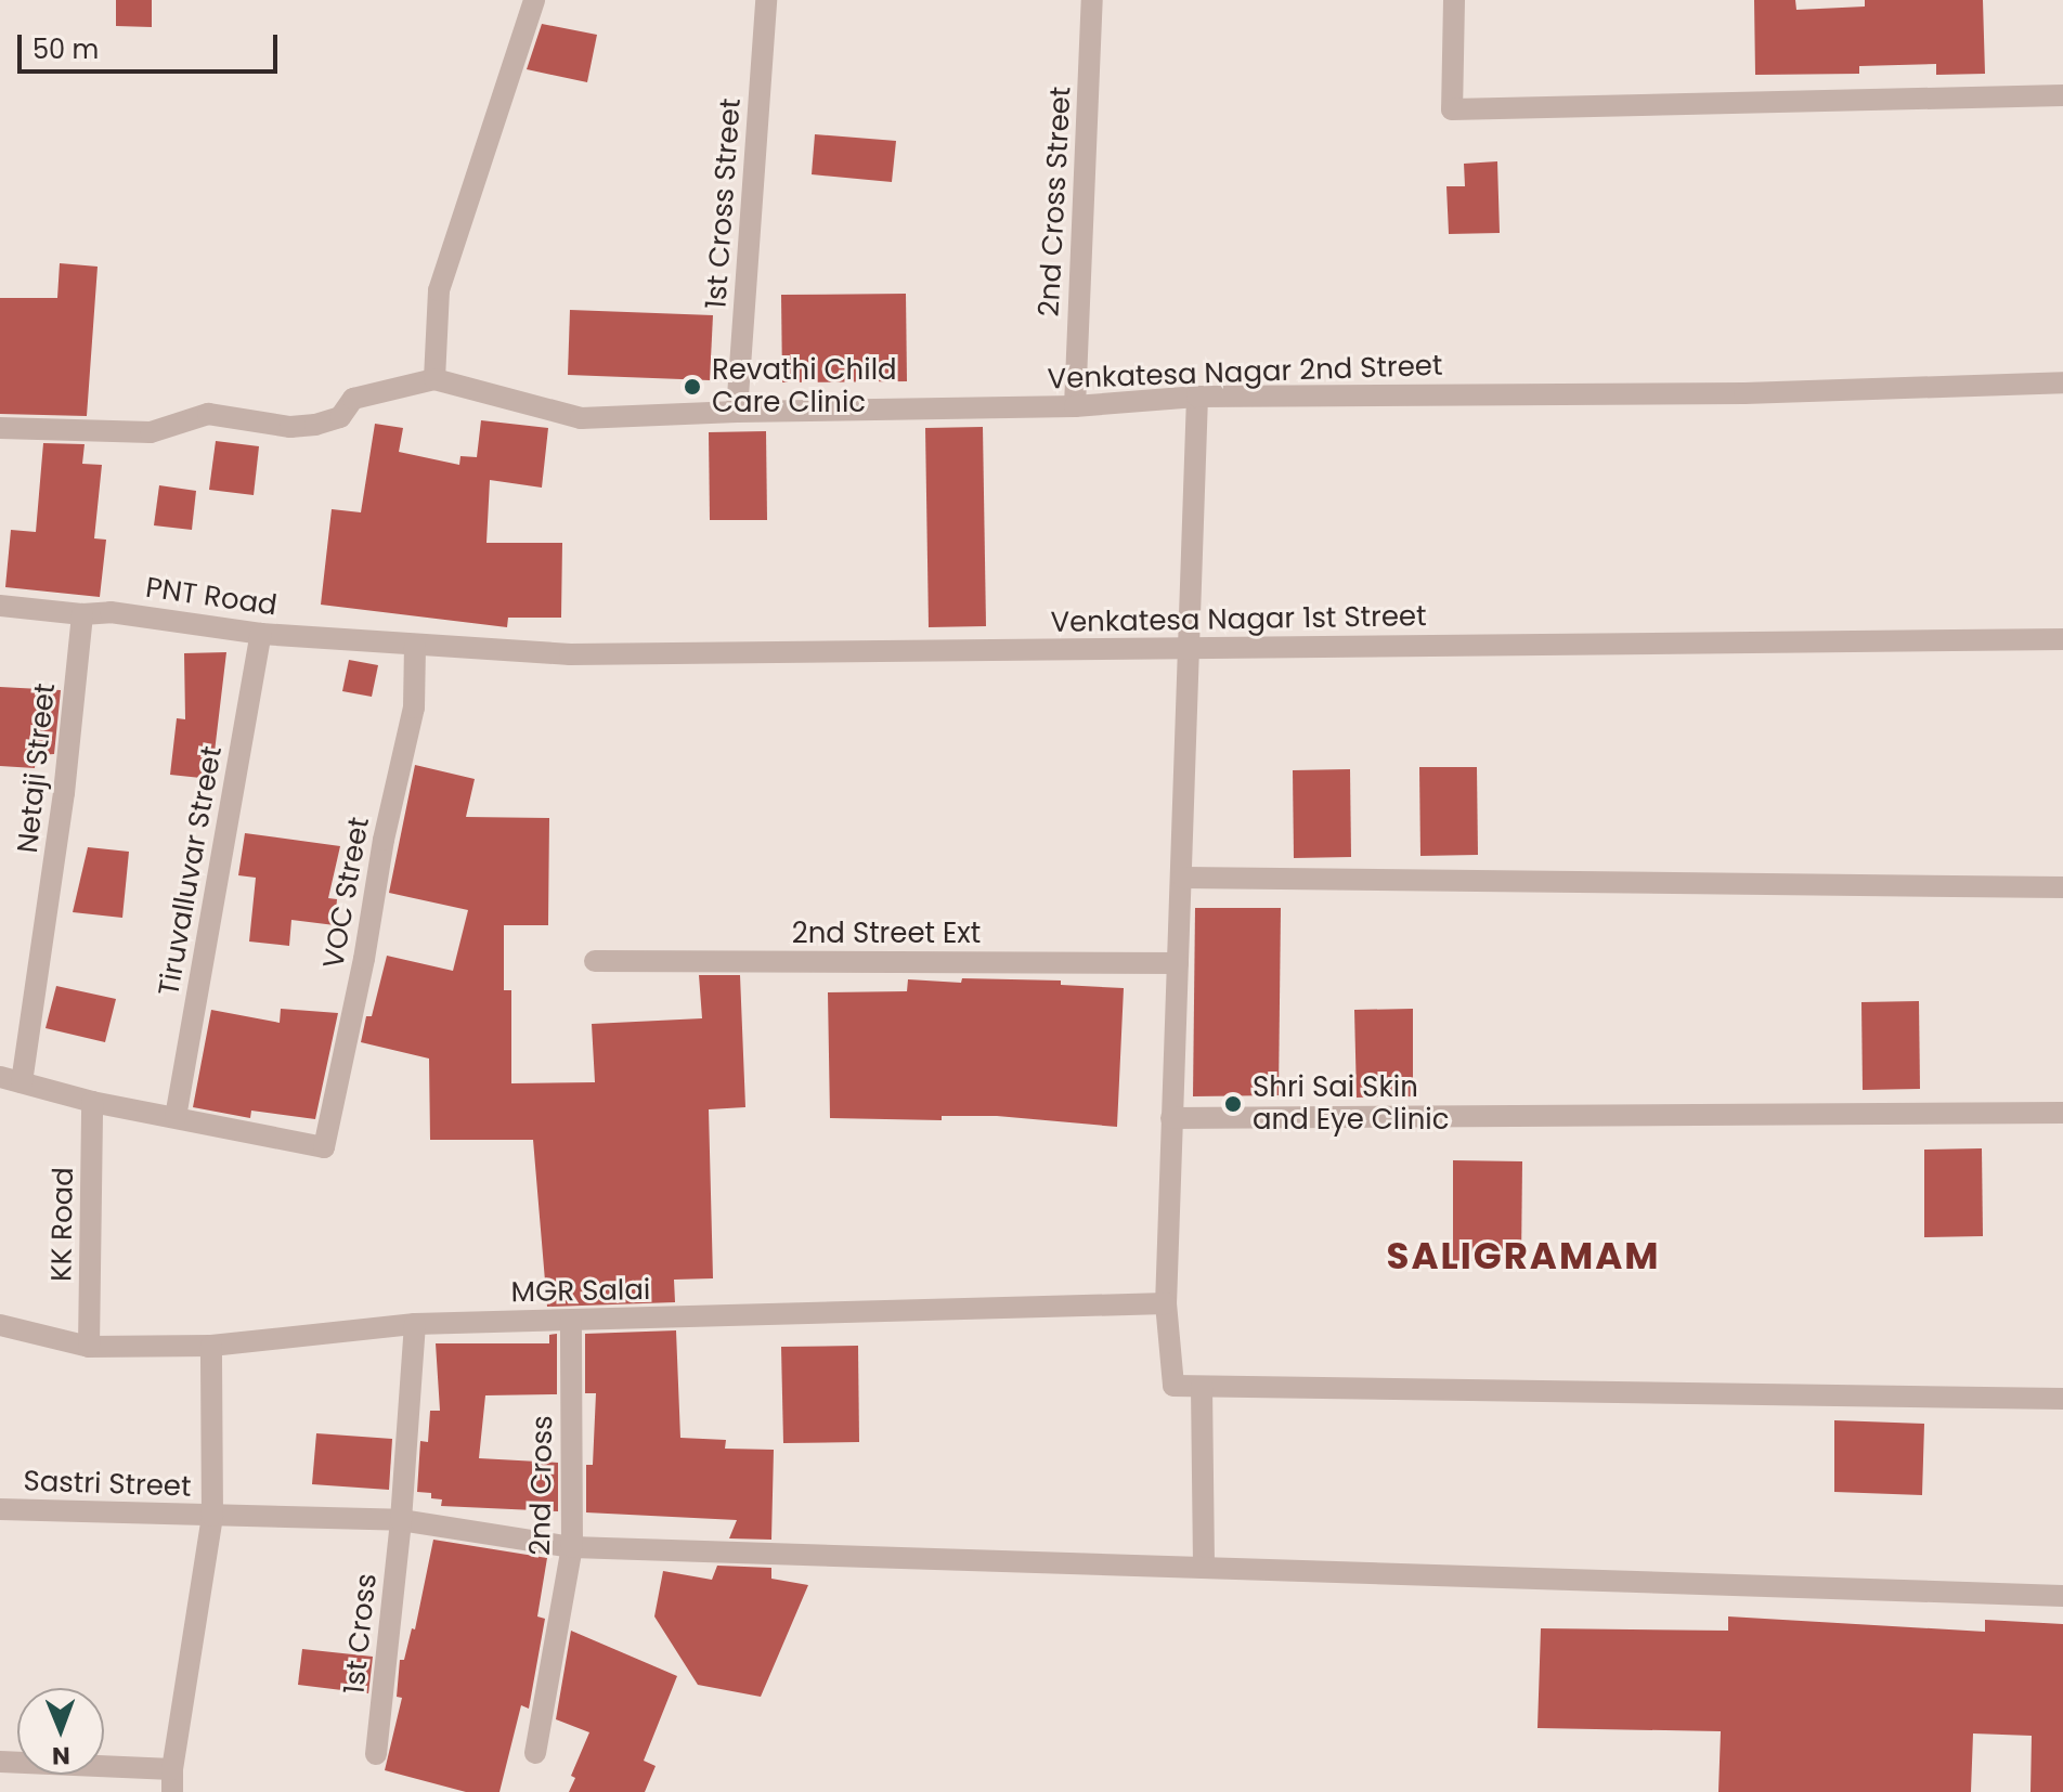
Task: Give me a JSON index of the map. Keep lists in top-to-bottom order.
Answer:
{
  "streets": {
    "street": [
      "2nd Cross Street",
      "1st Cross Street",
      "Venkatesa Nagar 2nd Street",
      "PNT Road",
      "Venkatesa Nagar 1st Street",
      "Netaji Street",
      "Tiruvalluvar Street",
      "VOC Street",
      "2nd Street Ext",
      "KK Road",
      "MGR Salai",
      "Sastri Street",
      "2nd Cross",
      "1st Cross"
    ]
  },
  "crossings": [
    ["2nd Cross Street", "Venkatesa Nagar 2nd Street"],
    ["1st Cross Street", "Venkatesa Nagar 2nd Street"],
    ["PNT Road", "Venkatesa Nagar 1st Street"],
    ["PNT Road", "Netaji Street"],
    ["PNT Road", "Tiruvalluvar Street"],
    ["PNT Road", "VOC Street"],
    ["Venkatesa Nagar 1st Street", "VOC Street"],
    ["Tiruvalluvar Street", "VOC Street"],
    ["KK Road", "MGR Salai"],
    ["MGR Salai", "2nd Cross"],
    ["MGR Salai", "1st Cross"],
    ["Sastri Street", "2nd Cross"],
    ["Sastri Street", "1st Cross"]
  ],
  "districts": ["SALIGRAMAM"],
  "places": ["Revathi Child Care Clinic", "Shri Sai Skin and Eye Clinic"],
  "scale_bar": "50 m",
  "north": "bottom"
}
